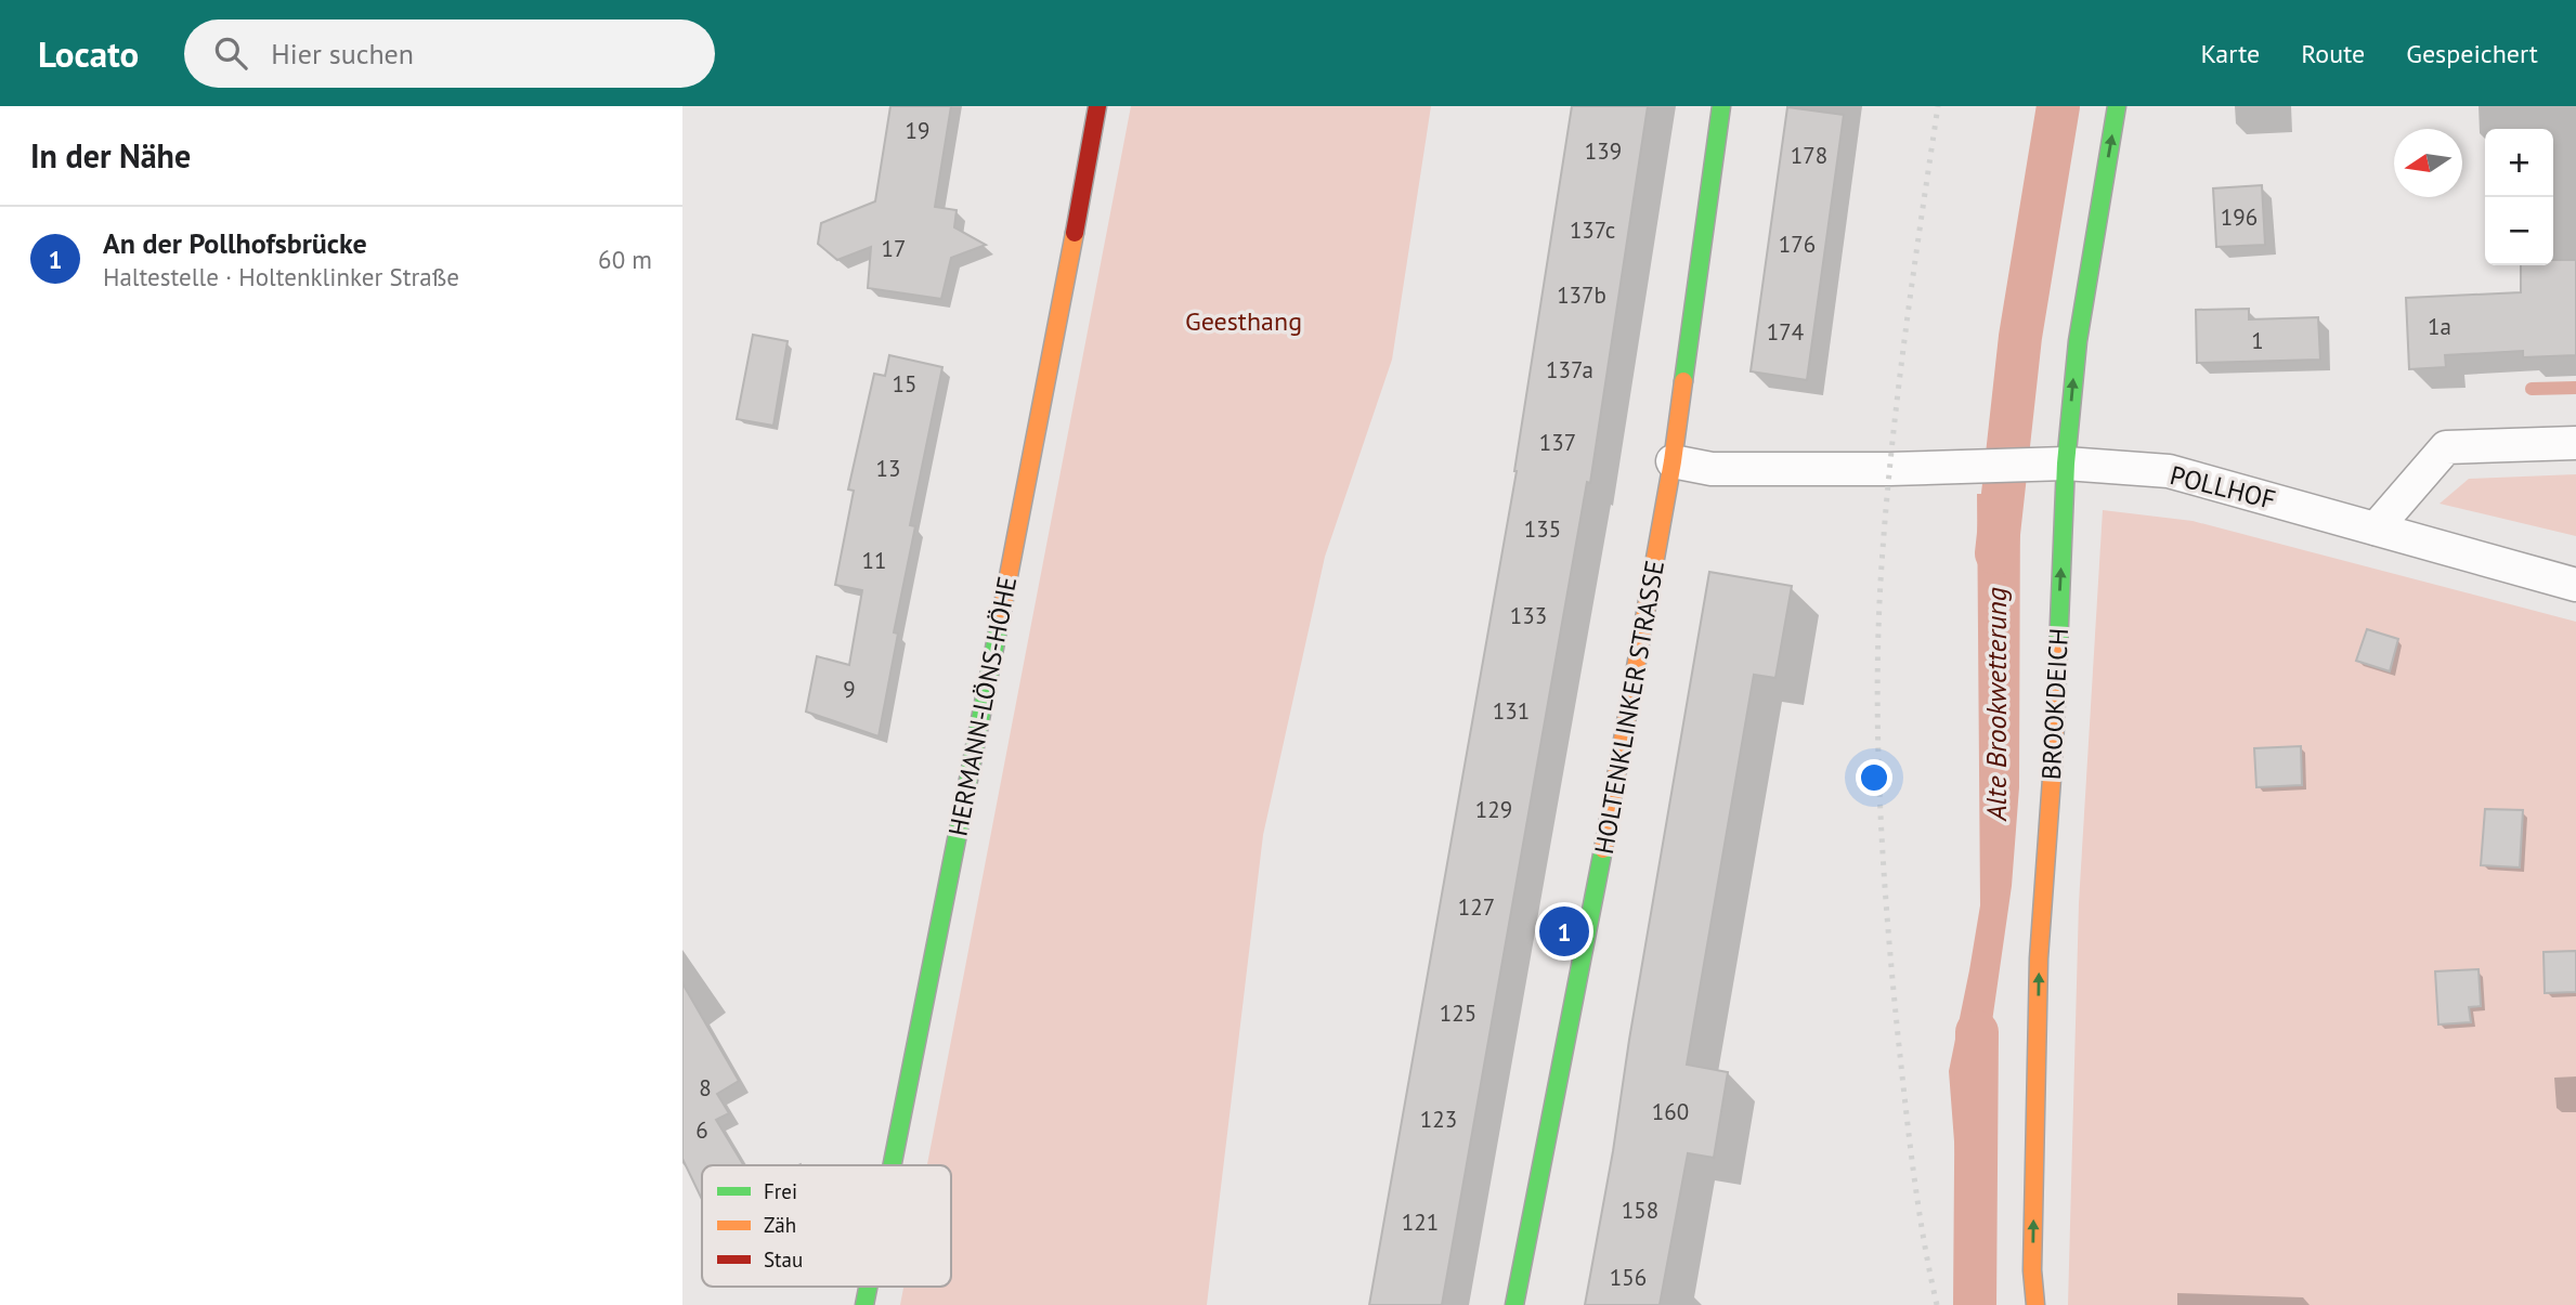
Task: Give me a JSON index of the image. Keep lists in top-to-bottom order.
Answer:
{
  "streets": {
    "street": [
      "POLLHOF",
      "BROOKDEICH",
      "HERMANN-LÖNS-HÖHE",
      "HOLTENKLINKER STRASSE"
    ]
  },
  "crossings": [
    ["POLLHOF", "BROOKDEICH"],
    ["POLLHOF", "HOLTENKLINKER STRASSE"]
  ],
  "one_way": ["BROOKDEICH"],
  "water": ["Alte Brookwetterung"],
  "parks": ["Geesthang"],
  "house_numbers": [
    "19",
    "139",
    "178",
    "196",
    "137c",
    "176",
    "17",
    "137b",
    "1a",
    "174",
    "1",
    "137a",
    "15",
    "137",
    "13",
    "135",
    "11",
    "133",
    "9",
    "131",
    "129",
    "127",
    "125",
    "8",
    "160",
    "123",
    "6",
    "158",
    "121",
    "156"
  ],
  "legend": ["Frei", "Zäh", "Stau"],
  "north": "left",
  "page": {
    "header": "Locato",
    "search": "Hier suchen",
    "nav": ["Karte", "Route", "Gespeichert"],
    "heading": "In der Nähe",
    "map_buttons": ["+", "−"],
    "list": [
      {
        "mark": "1",
        "name": "An der Pollhofsbrücke",
        "note": "Haltestelle · Holtenklinker Straße",
        "value": "60 m"
      }
    ],
    "pins": "1"
  }
}
